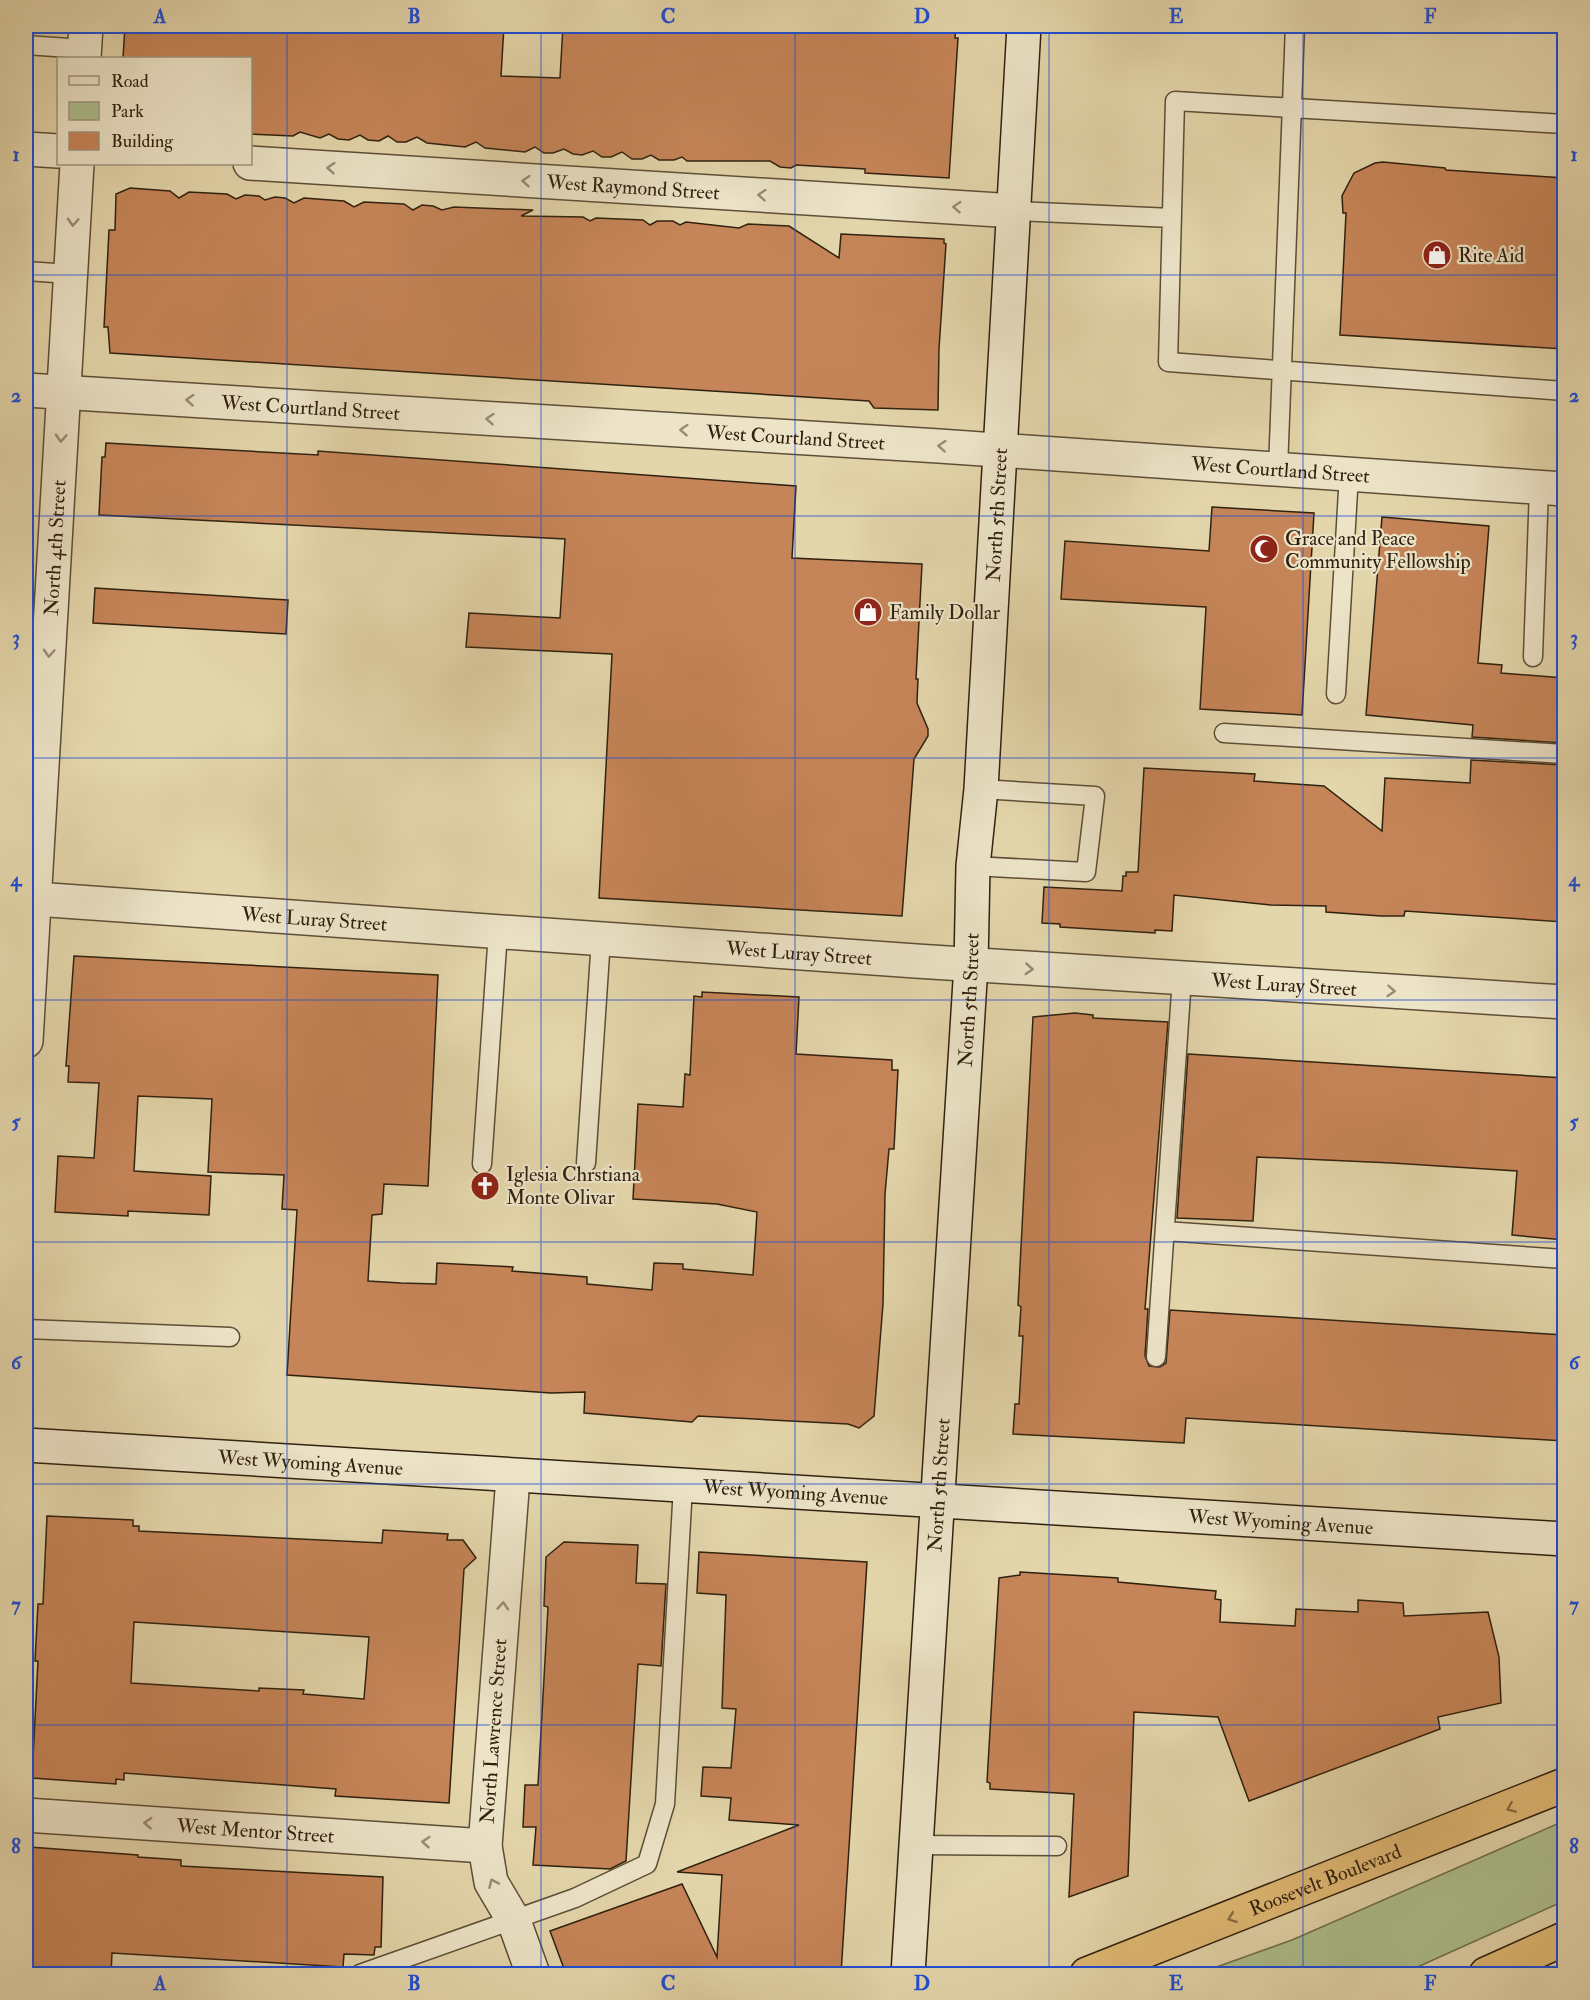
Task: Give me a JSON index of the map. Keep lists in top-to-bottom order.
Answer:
{
  "streets": {
    "highway": ["Roosevelt Boulevard"],
    "street": [
      "West Raymond Street",
      "West Courtland Street",
      "North 5th Street",
      "North 4th Street",
      "West Luray Street",
      "West Wyoming Avenue",
      "North Lawrence Street",
      "West Mentor Street"
    ]
  },
  "crossings": [
    ["West Raymond Street", "North 5th Street"],
    ["West Courtland Street", "North 5th Street"],
    ["West Courtland Street", "North 4th Street"],
    ["North 5th Street", "West Luray Street"],
    ["North 5th Street", "West Wyoming Avenue"],
    ["North 4th Street", "West Luray Street"],
    ["West Wyoming Avenue", "North Lawrence Street"],
    ["North Lawrence Street", "West Mentor Street"]
  ],
  "one_way": [
    "West Raymond Street",
    "West Courtland Street",
    "North 4th Street",
    "West Luray Street",
    "North Lawrence Street",
    "West Mentor Street",
    "Roosevelt Boulevard"
  ],
  "places": {
    "shop": ["Rite Aid", "Family Dollar"],
    "mosque": ["Grace and Peace Community Fellowship"],
    "church": ["Iglesia Chrstiana Monte Olivar"]
  },
  "legend": ["Road", "Park", "Building"],
  "grid": {
    "columns": [
      "A",
      "B",
      "C",
      "D",
      "E",
      "F"
    ],
    "rows": [
      "1",
      "2",
      "3",
      "4",
      "5",
      "6",
      "7",
      "8"
    ]
  }
}
